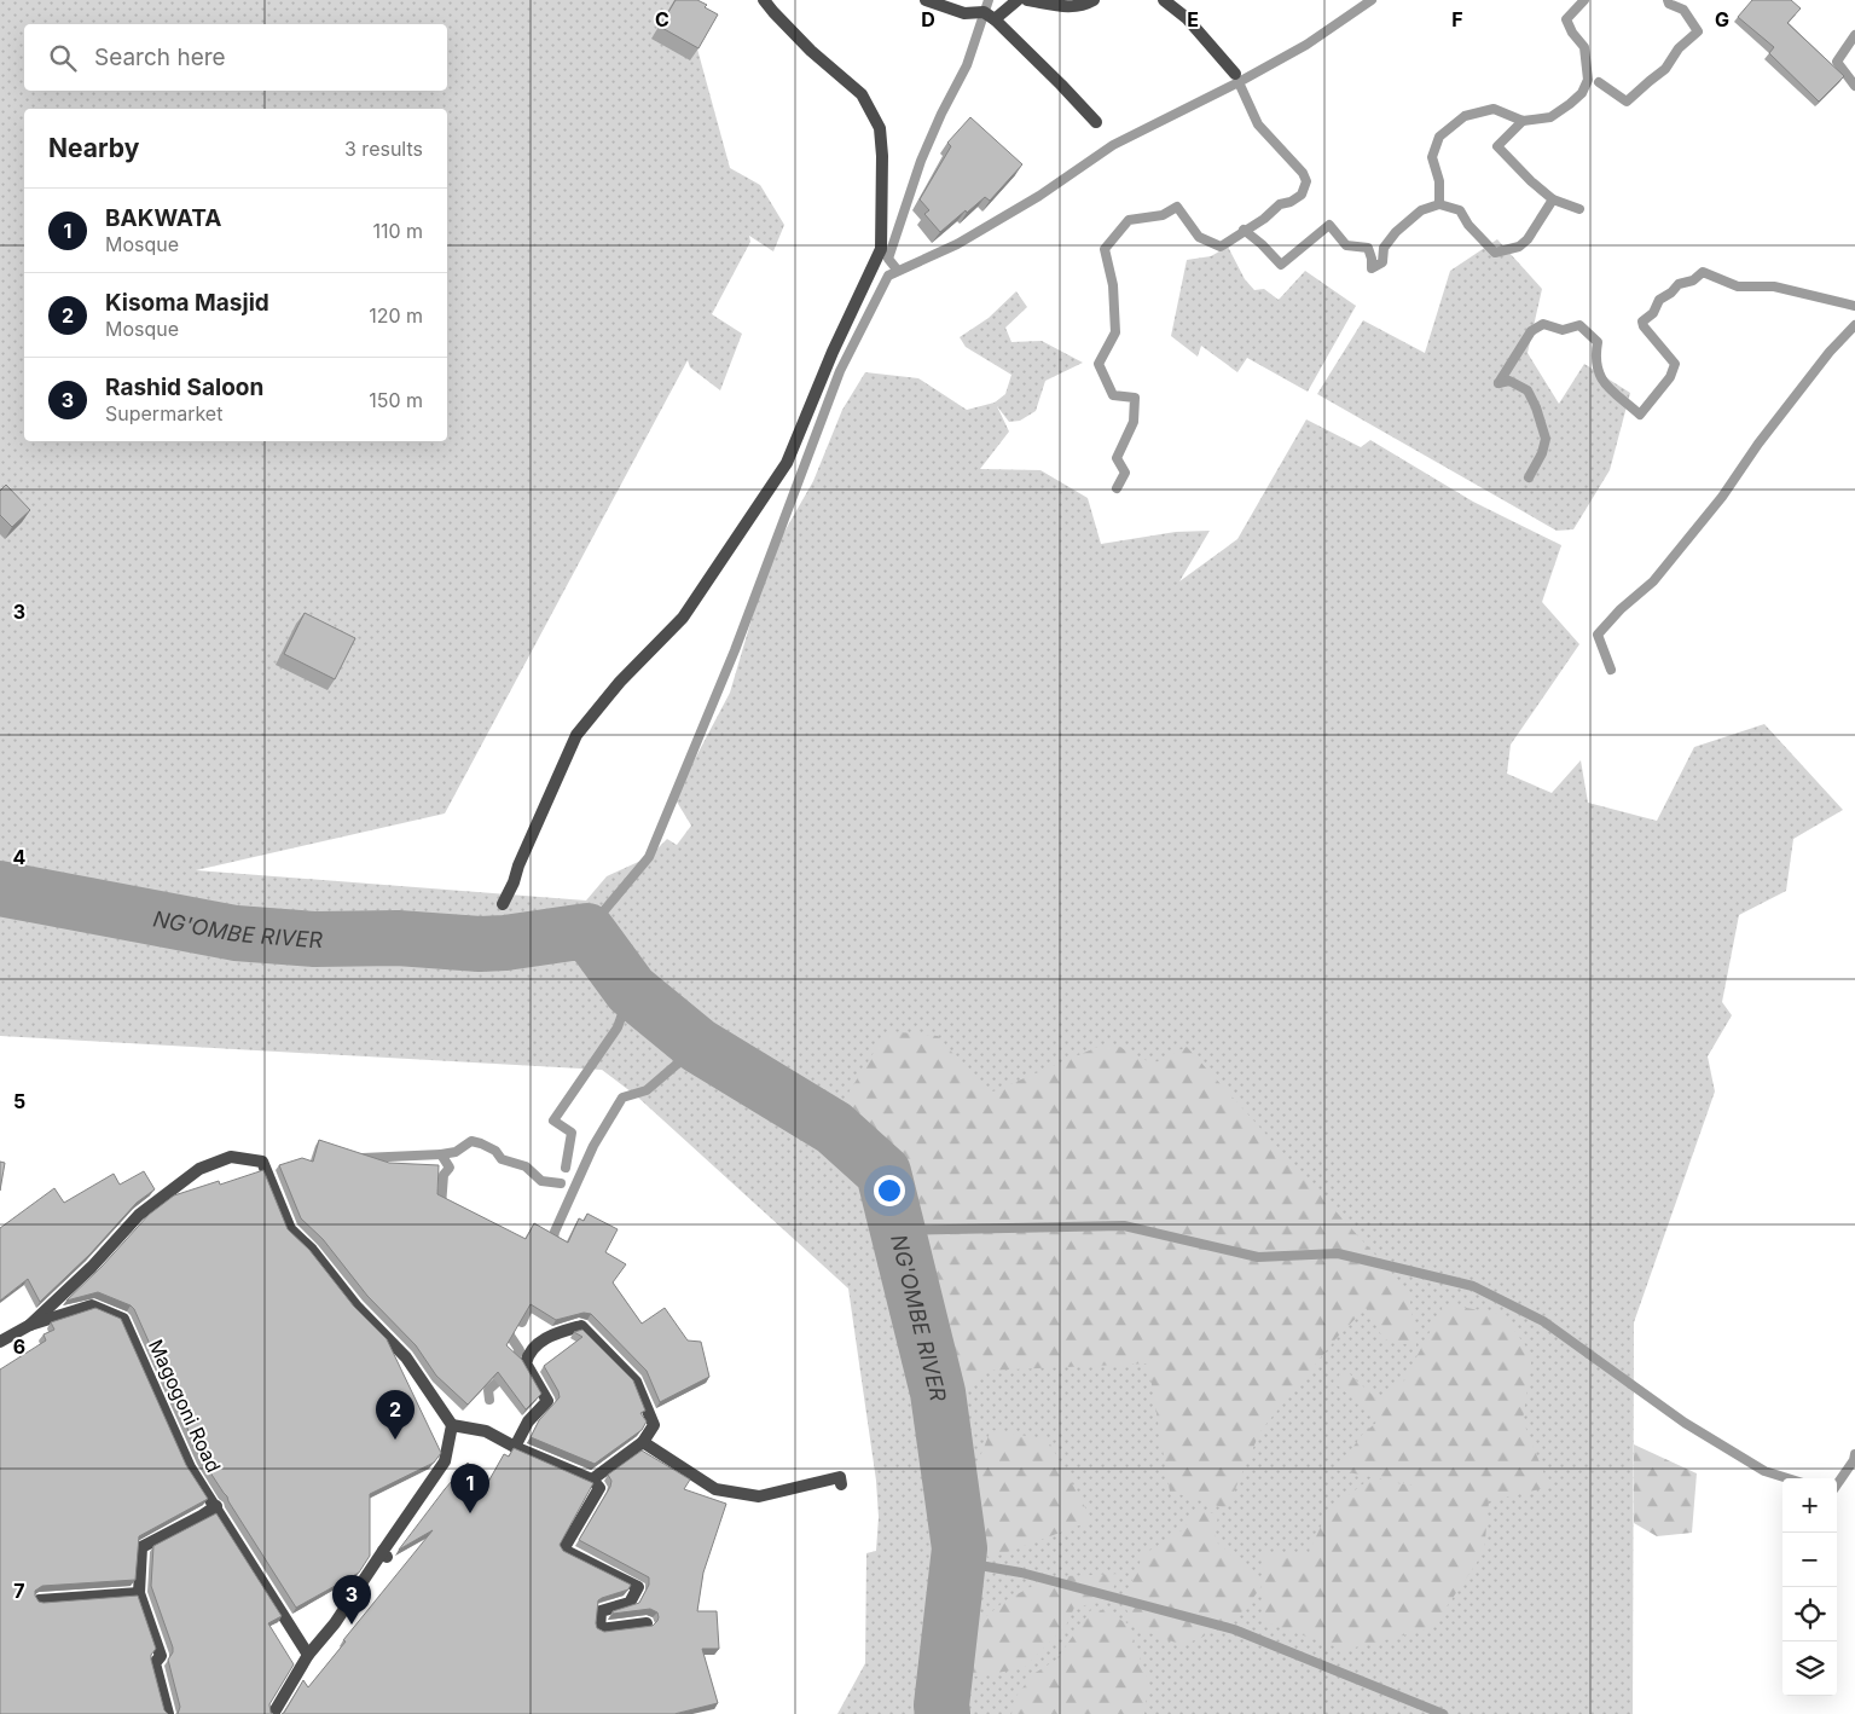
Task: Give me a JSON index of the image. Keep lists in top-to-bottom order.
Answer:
{
  "streets": {
    "street": ["Magogoni Road"]
  },
  "water": ["NG'OMBE RIVER"],
  "page": {
    "search": "Search here",
    "heading": ["Nearby", "3 results"],
    "list": [
      {
        "mark": "1",
        "name": "BAKWATA",
        "note": "Mosque",
        "value": "110 m"
      },
      {
        "mark": "2",
        "name": "Kisoma Masjid",
        "note": "Mosque",
        "value": "120 m"
      },
      {
        "mark": "3",
        "name": "Rashid Saloon",
        "note": "Supermarket",
        "value": "150 m"
      }
    ],
    "pins": ["2", "1", "3"],
    "map_buttons": ["+", "−"]
  },
  "grid": {
    "columns": [
      "C",
      "D",
      "E",
      "F",
      "G"
    ],
    "rows": [
      "3",
      "4",
      "5",
      "6",
      "7"
    ]
  }
}
